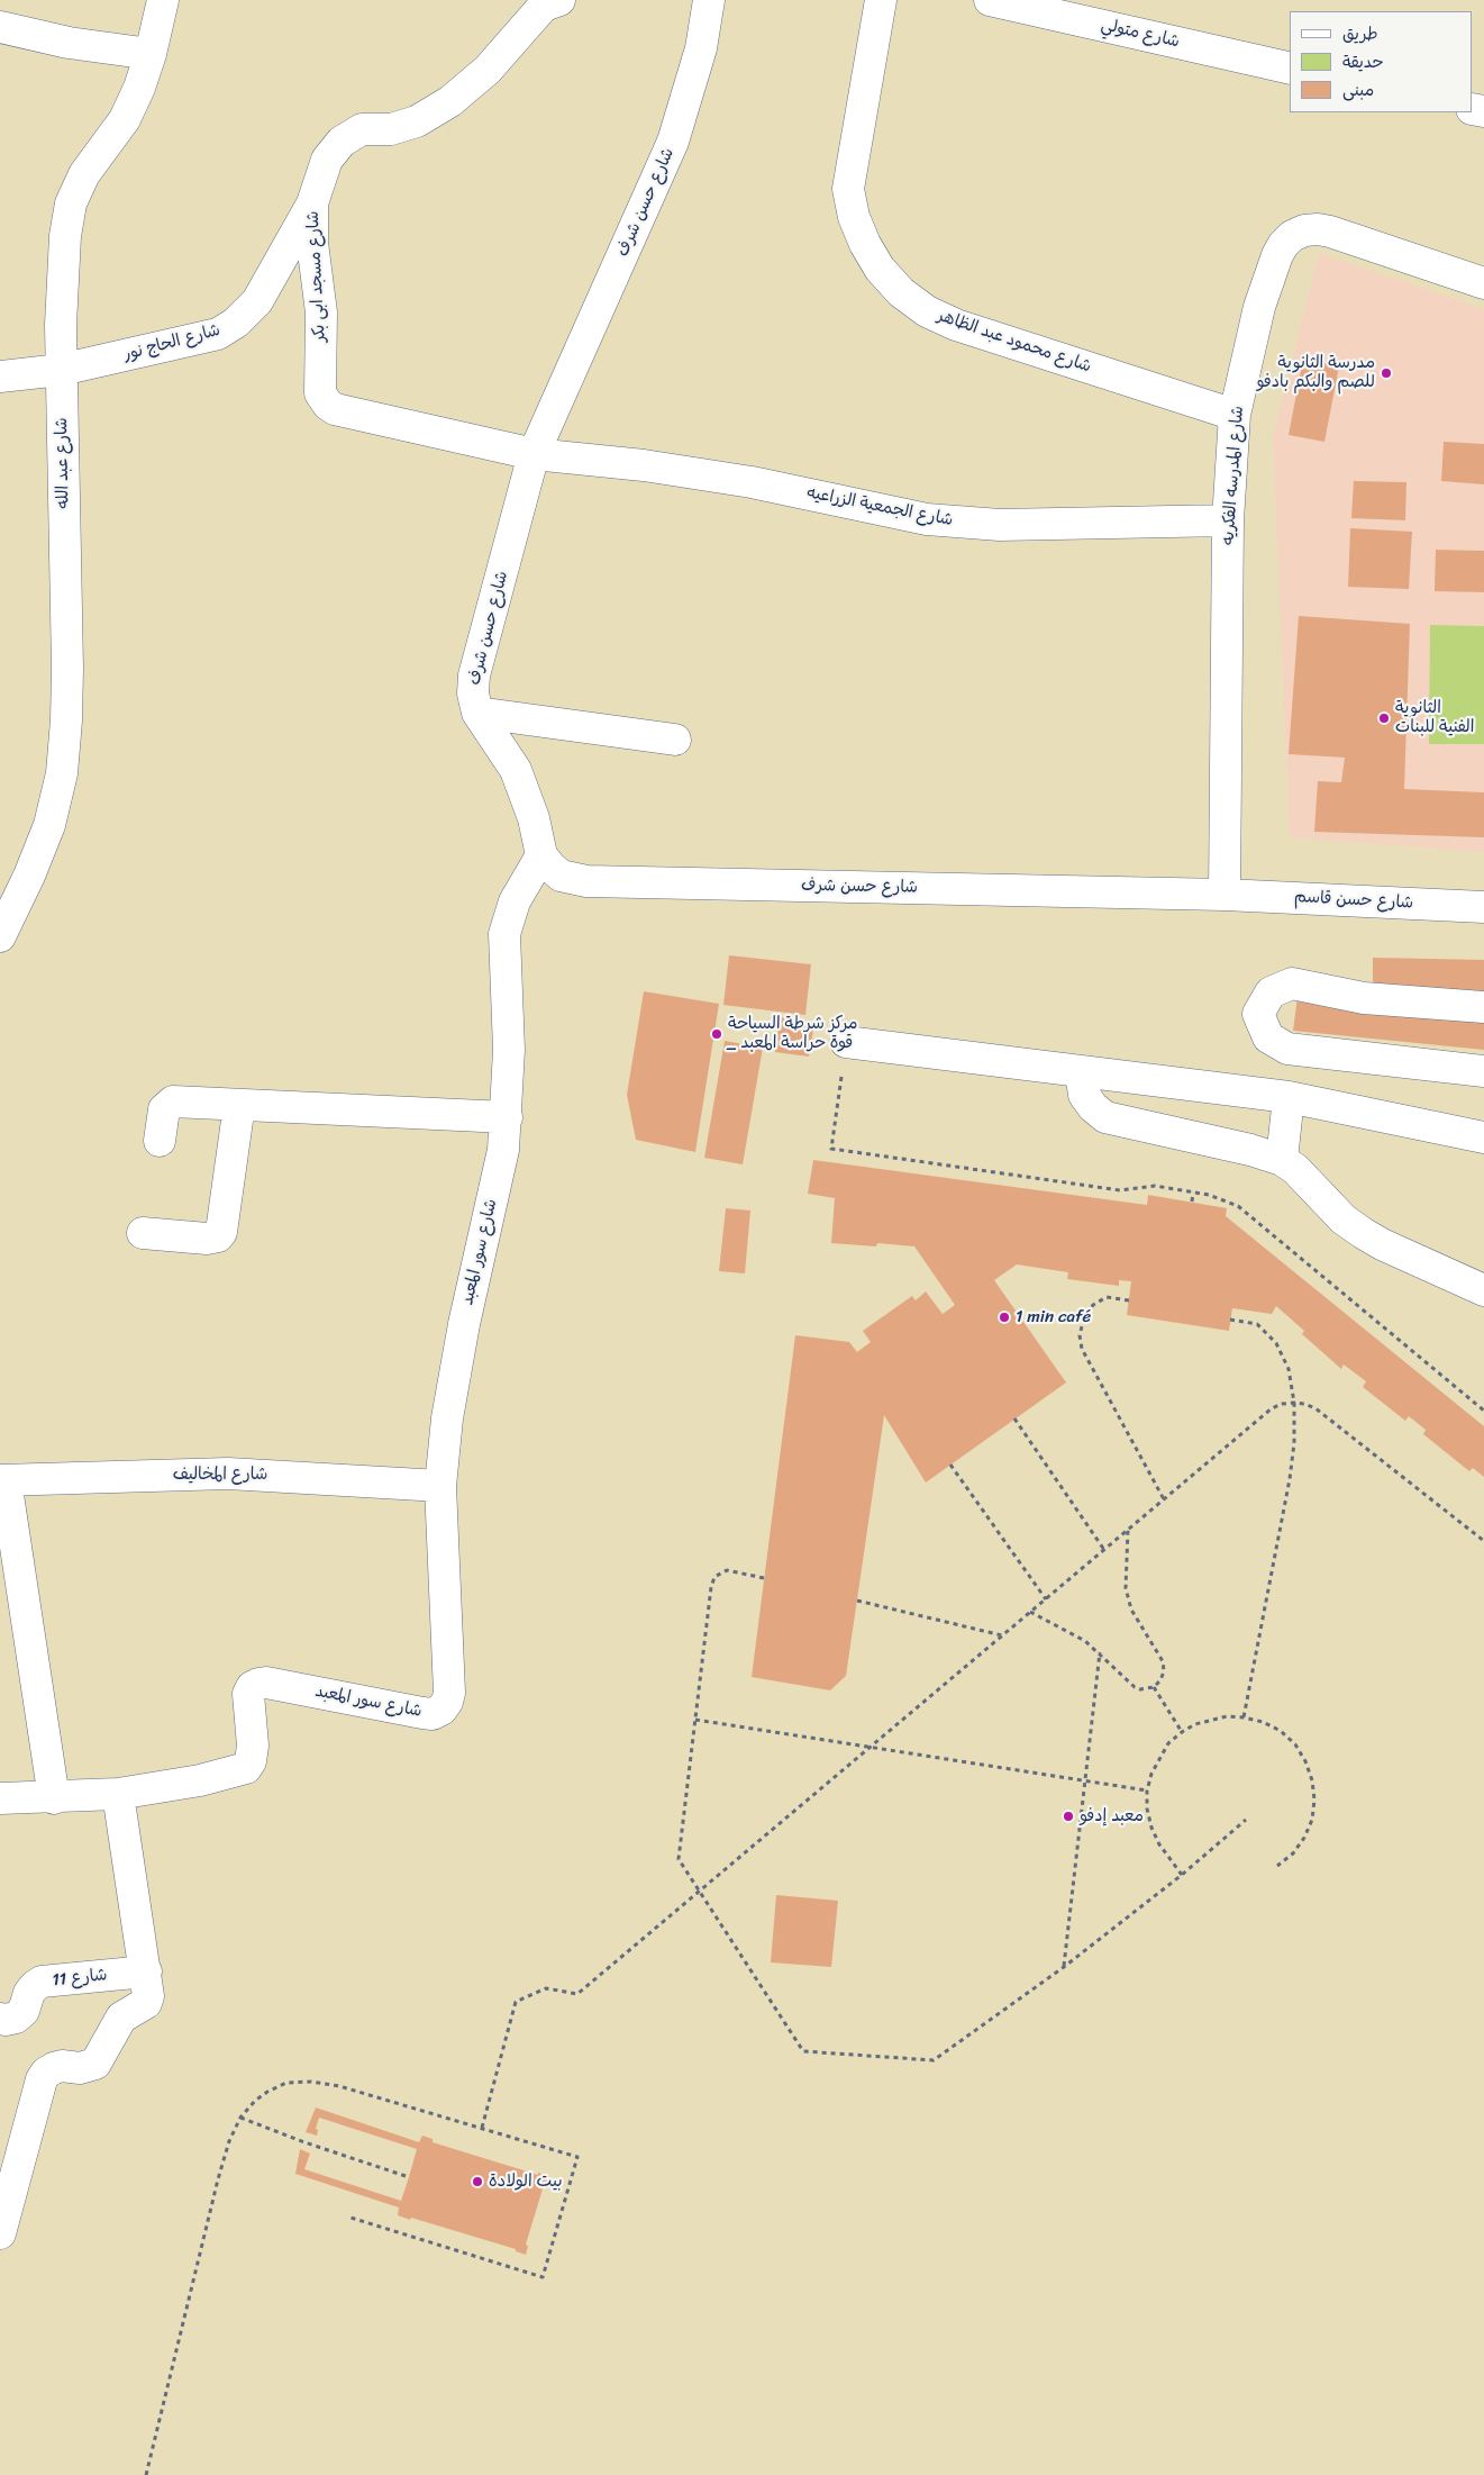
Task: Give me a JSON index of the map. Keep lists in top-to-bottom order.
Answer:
{
  "streets": {
    "street": [
      "شارع متولي",
      "شارع حسن شرف",
      "شارع مسجد ابى بكر",
      "شارع محمود عبد الظاهر",
      "شارع الحاج نور",
      "شارع عبد الله",
      "شارع المدرسه الفكريه",
      "شارع الجمعية الزراعيه",
      "شارع حسن قاسم",
      "شارع سور المعبد",
      "شارع المخاليف",
      "شارع 11"
    ]
  },
  "crossings": [
    ["شارع حسن شرف", "شارع مسجد ابى بكر"],
    ["شارع حسن شرف", "شارع المدرسه الفكريه"],
    ["شارع حسن شرف", "شارع الجمعية الزراعيه"],
    ["شارع حسن شرف", "شارع حسن قاسم"],
    ["شارع حسن شرف", "شارع سور المعبد"],
    ["شارع مسجد ابى بكر", "شارع الحاج نور"],
    ["شارع مسجد ابى بكر", "شارع الجمعية الزراعيه"],
    ["شارع محمود عبد الظاهر", "شارع المدرسه الفكريه"],
    ["شارع الحاج نور", "شارع عبد الله"],
    ["شارع المدرسه الفكريه", "شارع الجمعية الزراعيه"],
    ["شارع المدرسه الفكريه", "شارع حسن قاسم"],
    ["شارع سور المعبد", "شارع المخاليف"]
  ],
  "places": [
    "مدرسة الثانوية للصم والبكم بادفو",
    "الثانوية الفنية للبنات",
    "مركز شرطة السياحة _ قوة حراسة المعبد",
    "1 min café",
    "معبد إدفو",
    "بيت الولادة"
  ],
  "legend": ["طريق", "حديقة", "مبنى"]
}
